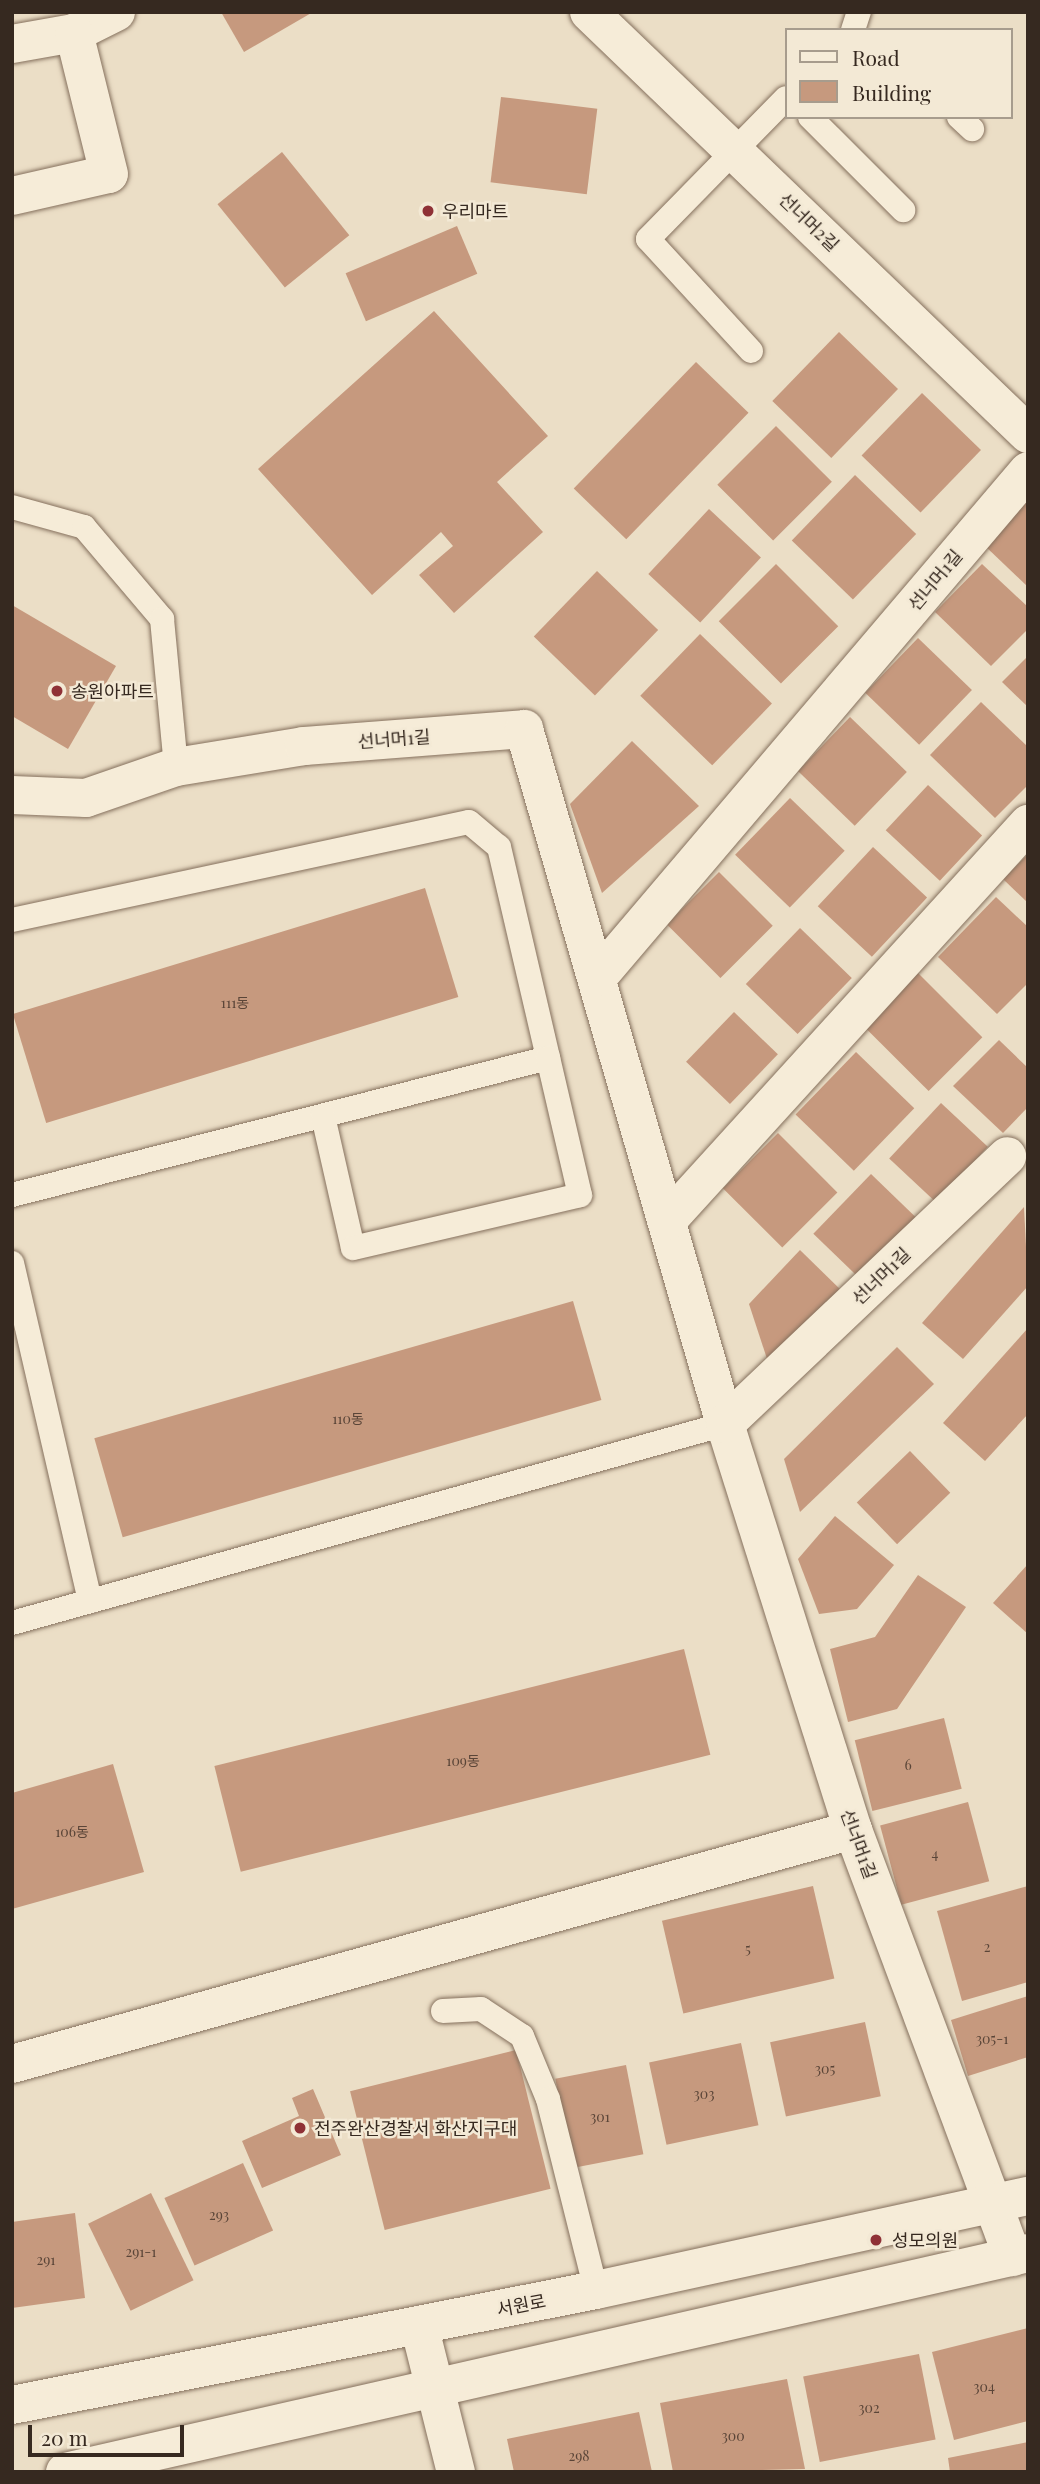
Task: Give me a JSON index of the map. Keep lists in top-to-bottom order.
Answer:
{
  "streets": {
    "street": ["선너머2길", "선너머1길", "서원로"]
  },
  "crossings": [
    ["선너머1길", "서원로"]
  ],
  "places": [
    "우리마트",
    "송원아파트",
    "전주완산경찰서 화산지구대",
    "성모의원"
  ],
  "house_numbers": [
    "111동",
    "110동",
    "109동",
    "6",
    "106동",
    "4",
    "2",
    "5",
    "305-1",
    "305",
    "303",
    "301",
    "293",
    "291-1",
    "291",
    "304",
    "302",
    "300",
    "298"
  ],
  "legend": ["Road", "Building"],
  "scale_bar": "20 m"
}
